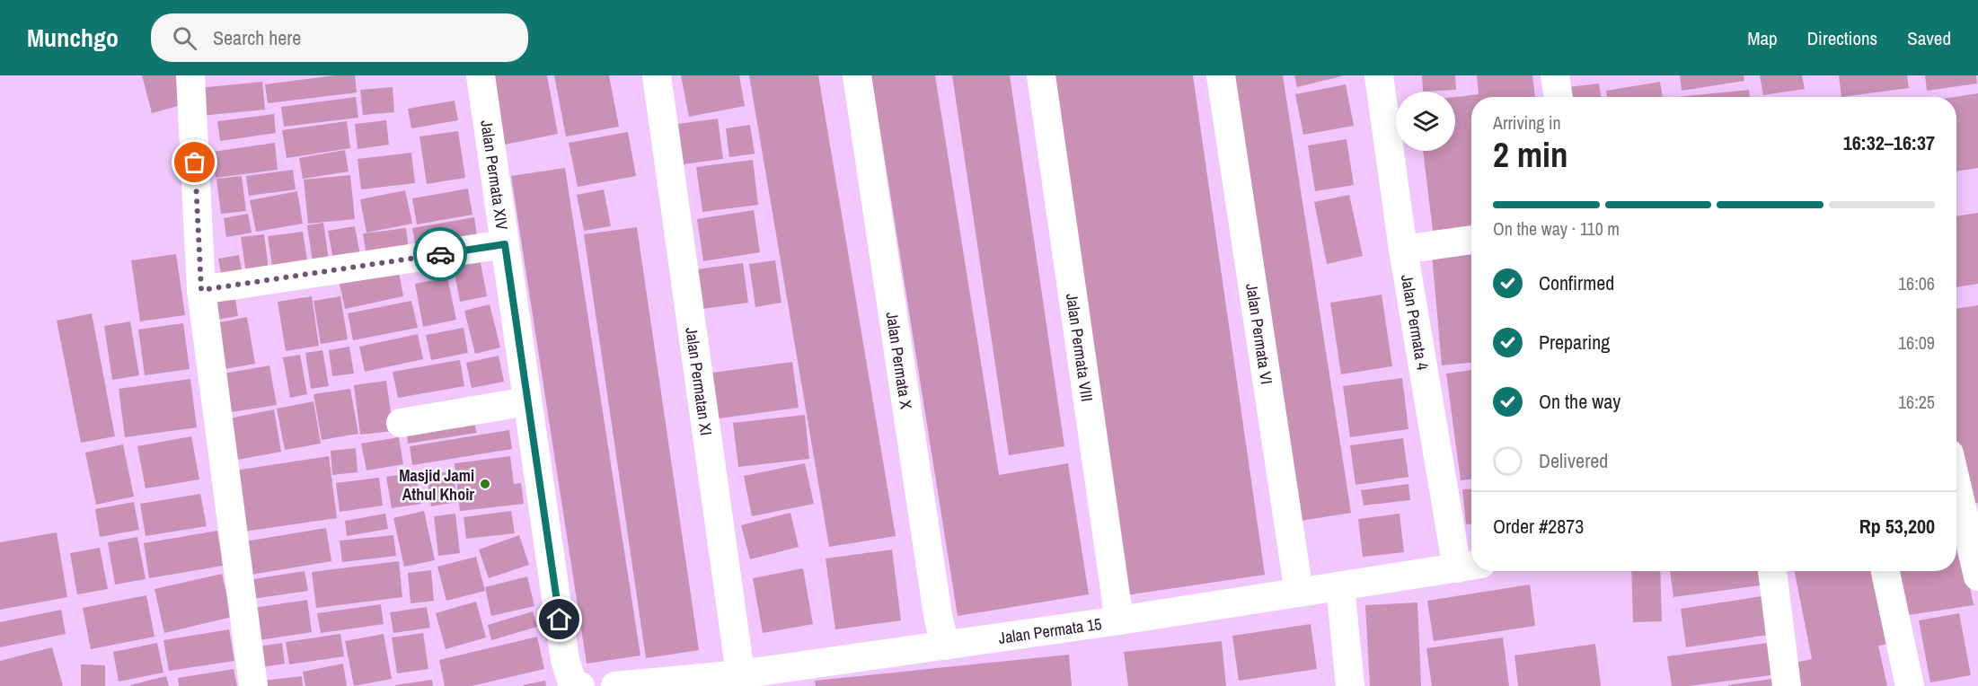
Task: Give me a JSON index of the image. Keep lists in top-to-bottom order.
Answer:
{
  "streets": {
    "street": [
      "Jalan Permata XIV",
      "Jalan Permata 4",
      "Jalan Permata VI",
      "Jalan Permata VIII",
      "Jalan Permata X",
      "Jalan Permatan XI",
      "Jalan Permata 15"
    ]
  },
  "crossings": [
    ["Jalan Permata 4", "Jalan Permata 15"],
    ["Jalan Permata VI", "Jalan Permata 15"],
    ["Jalan Permata VIII", "Jalan Permata 15"],
    ["Jalan Permata X", "Jalan Permata 15"],
    ["Jalan Permatan XI", "Jalan Permata 15"]
  ],
  "places": ["Masjid Jami Athul Khoir"],
  "page": {
    "header": "Munchgo",
    "search": "Search here",
    "nav": ["Map", "Directions", "Saved"],
    "heading": ["2 min", "Arriving in", "16:32–16:37"],
    "panel": ["Order #2873", "Rp 53,200"],
    "bar": "On the way · 110 m",
    "list": [
      ["Confirmed", "16:06"],
      ["Preparing", "16:09"],
      ["On the way", "16:25"],
      "Delivered"
    ]
  }
}
